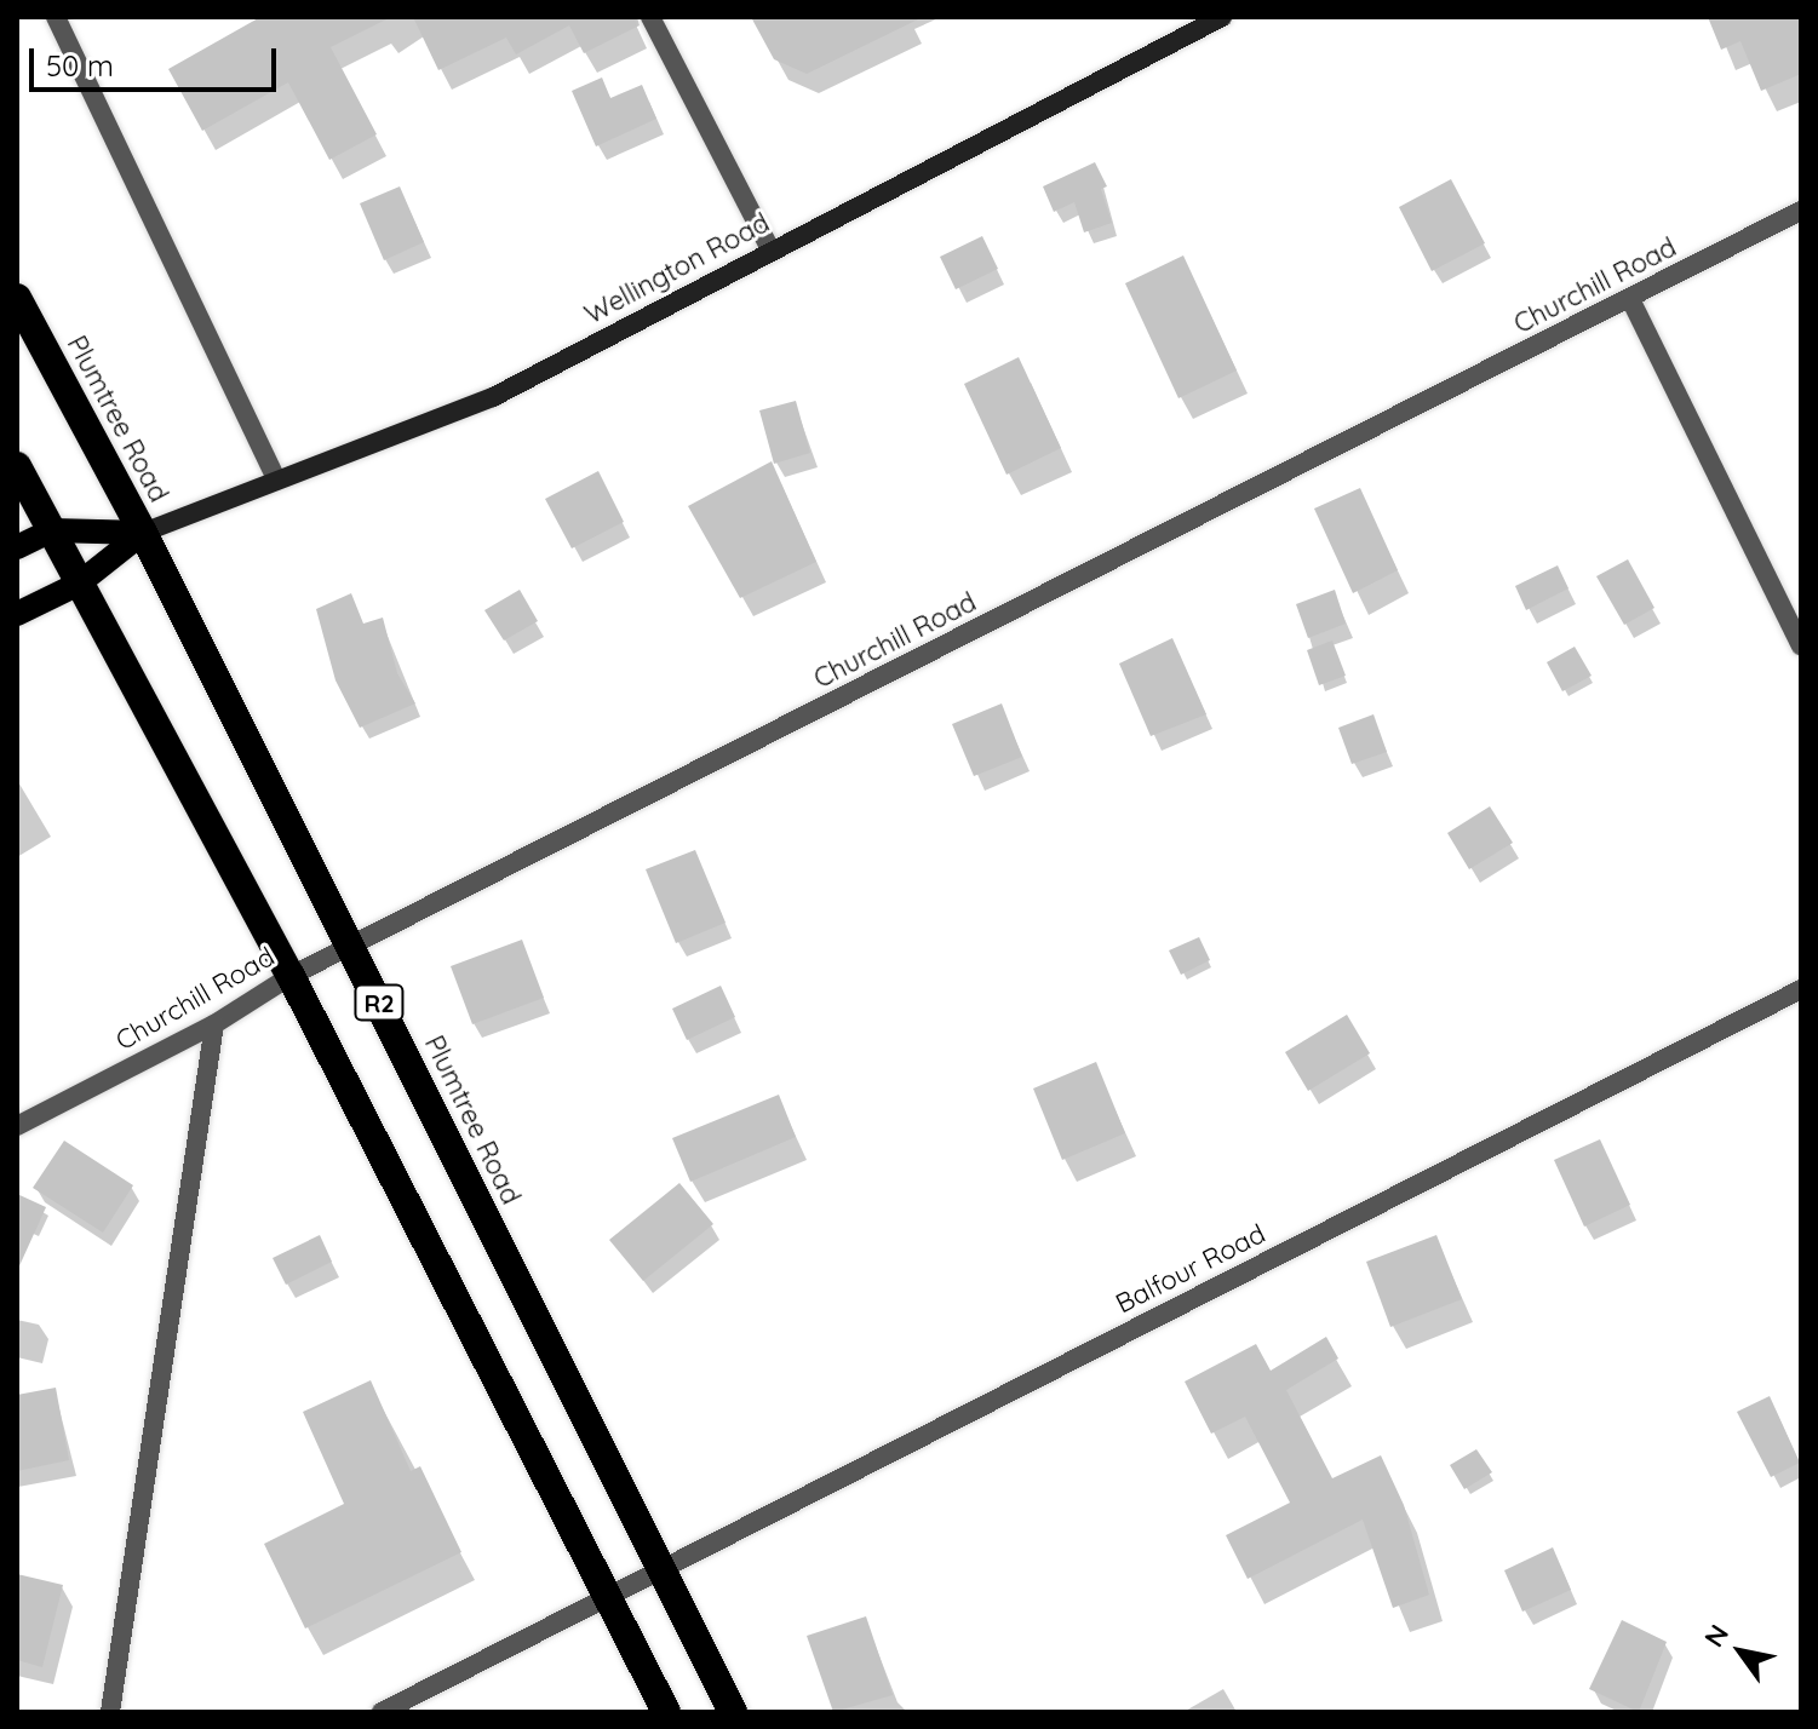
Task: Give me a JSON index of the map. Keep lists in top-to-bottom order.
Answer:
{
  "streets": {
    "highway": ["Plumtree Road", "R2"],
    "main road": ["Wellington Road"],
    "street": ["Churchill Road", "Balfour Road"]
  },
  "crossings": [
    ["Wellington Road", "Plumtree Road"],
    ["Churchill Road", "Plumtree Road"],
    ["Churchill Road", "R2"],
    ["Plumtree Road", "Balfour Road"],
    ["R2", "Balfour Road"]
  ],
  "scale_bar": "50 m",
  "north": "top left"
}
